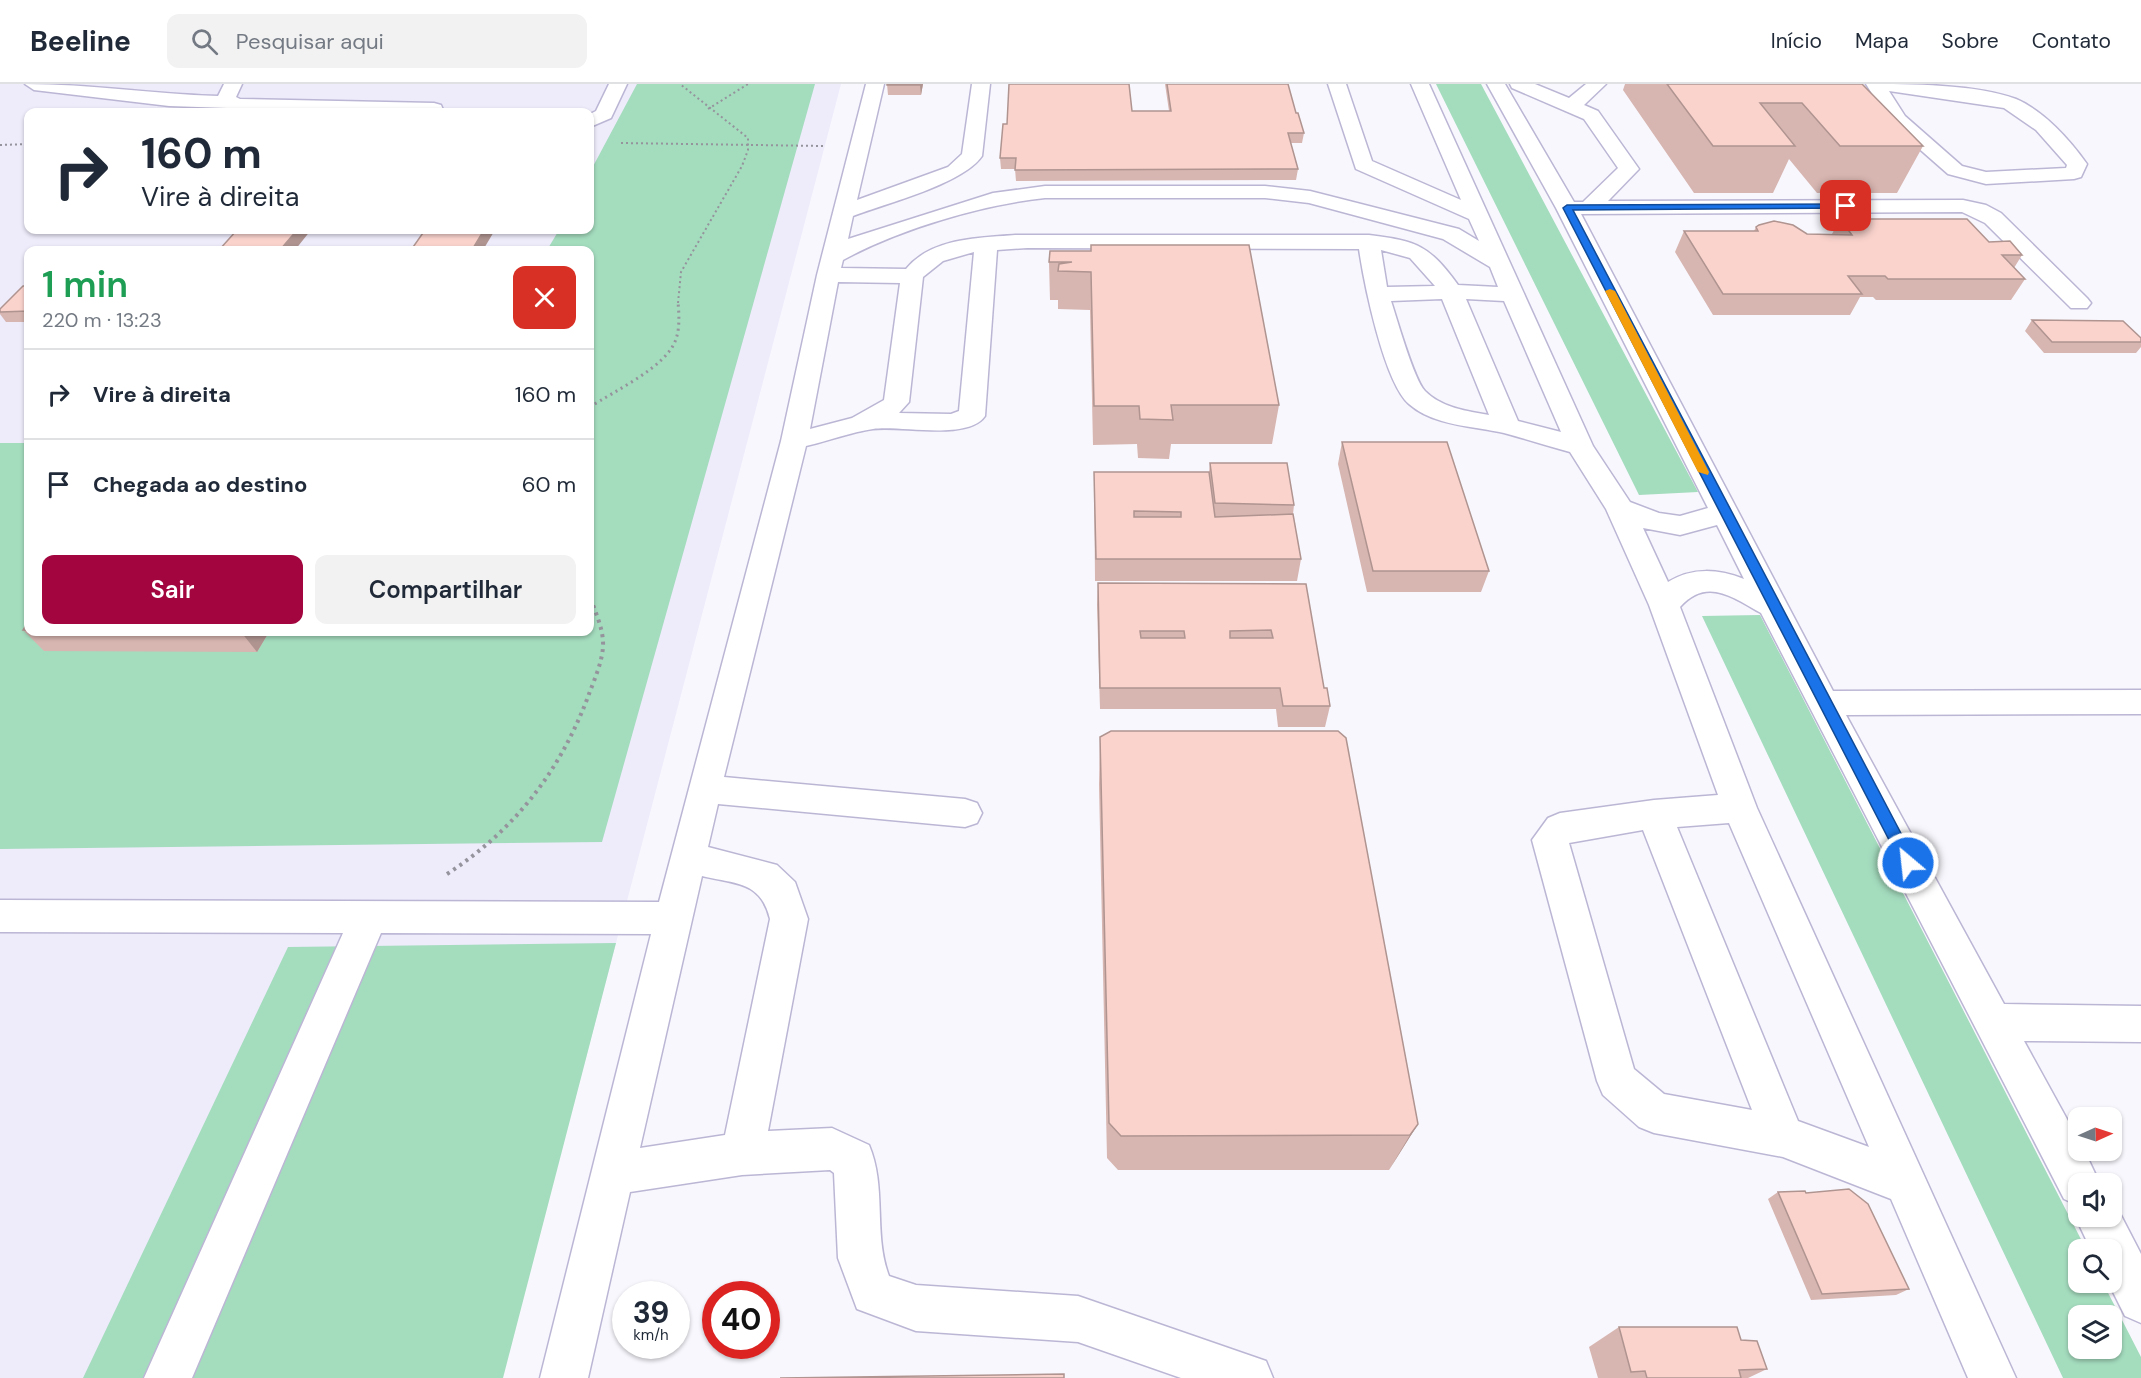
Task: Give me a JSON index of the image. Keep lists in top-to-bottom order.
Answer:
{
  "north": "right",
  "page": {
    "header": "Beeline",
    "search": "Pesquisar aqui",
    "nav": [
      "Início",
      "Mapa",
      "Sobre",
      "Contato"
    ],
    "turn": ["160 m", "Vire à direita"],
    "heading": ["1 min", "220 m · 13:23"],
    "list": [
      {
        "name": "Vire à direita",
        "value": "160 m"
      },
      {
        "name": "Chegada ao destino",
        "value": "60 m"
      }
    ],
    "buttons": ["Sair", "Compartilhar"],
    "speed": "39 km/h",
    "limit": "40"
  }
}
